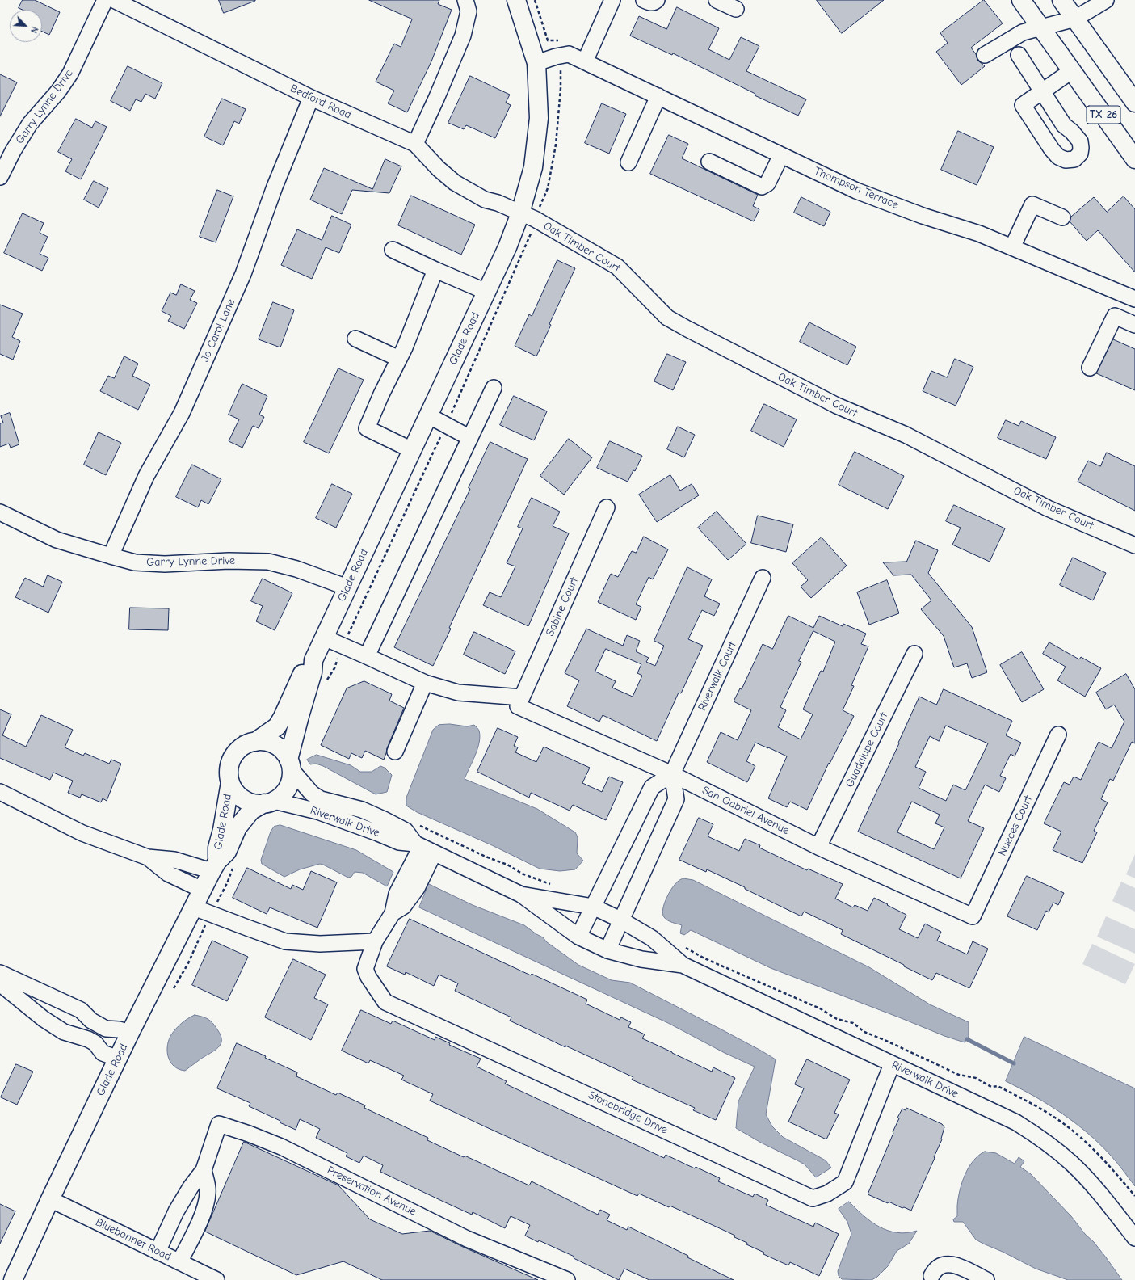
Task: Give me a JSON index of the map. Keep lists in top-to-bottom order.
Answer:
{
  "streets": {
    "main road": ["TX 26", "Glade Road"],
    "street": [
      "Bedford Road",
      "Garry Lynne Drive",
      "Thompson Terrace",
      "Oak Timber Court",
      "Jo Carol Lane",
      "Sabine Court",
      "Riverwalk Court",
      "Guadalupe Court",
      "San Gabriel Avenue",
      "Riverwalk Drive",
      "Nueces Court",
      "Stonebridge Drive",
      "Preservation Avenue",
      "Bluebonnet Road"
    ]
  },
  "crossings": [
    ["Bedford Road", "Oak Timber Court"],
    ["Bedford Road", "Jo Carol Lane"],
    ["Bedford Road", "Glade Road"],
    ["Garry Lynne Drive", "Jo Carol Lane"],
    ["Garry Lynne Drive", "Glade Road"],
    ["Thompson Terrace", "Glade Road"],
    ["Oak Timber Court", "Glade Road"],
    ["Glade Road", "San Gabriel Avenue"],
    ["Glade Road", "Riverwalk Drive"],
    ["Glade Road", "Bluebonnet Road"],
    ["Sabine Court", "San Gabriel Avenue"],
    ["Riverwalk Court", "San Gabriel Avenue"],
    ["Guadalupe Court", "San Gabriel Avenue"],
    ["San Gabriel Avenue", "Nueces Court"],
    ["Riverwalk Drive", "Stonebridge Drive"],
    ["Preservation Avenue", "Bluebonnet Road"]
  ],
  "north": "bottom right"
}
